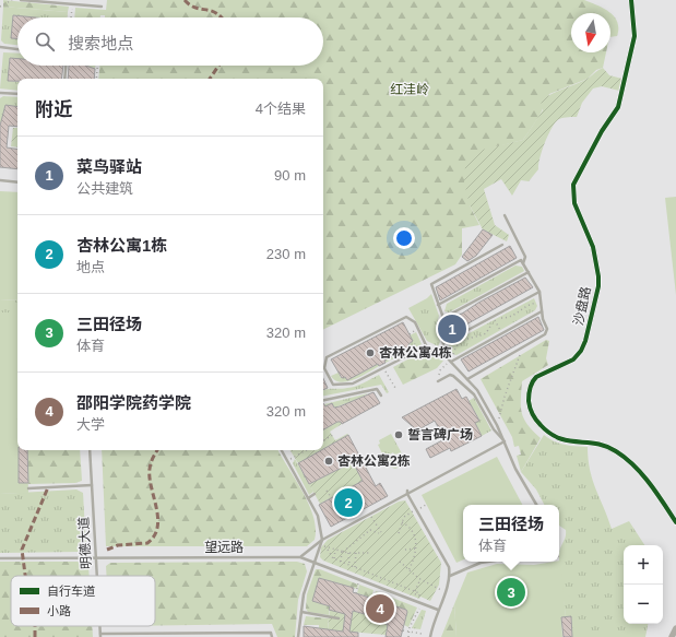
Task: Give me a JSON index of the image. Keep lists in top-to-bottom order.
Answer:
{
  "streets": {
    "street": ["沙盘路"],
    "lane": ["明德大道", "望远路"]
  },
  "crossings": [
    ["明德大道", "望远路"]
  ],
  "parks": ["红洼岭"],
  "places": ["杏林公寓4栋", "誓言碑广场", "杏林公寓2栋"],
  "legend": ["自行车道", "小路"],
  "north": "bottom",
  "page": {
    "search": "搜索地点",
    "heading": ["附近", "4个结果"],
    "list": [
      {
        "mark": "1",
        "name": "菜鸟驿站",
        "note": "公共建筑",
        "value": "90 m"
      },
      {
        "mark": "2",
        "name": "杏林公寓1栋",
        "note": "地点",
        "value": "230 m"
      },
      {
        "mark": "3",
        "name": "三田径场",
        "note": "体育",
        "value": "320 m"
      },
      {
        "mark": "4",
        "name": "邵阳学院药学院",
        "note": "大学",
        "value": "320 m"
      }
    ],
    "pins": [
      "1",
      "2",
      "3",
      "4"
    ],
    "popup": ["三田径场", "体育"],
    "map_buttons": ["+", "−"]
  }
}
